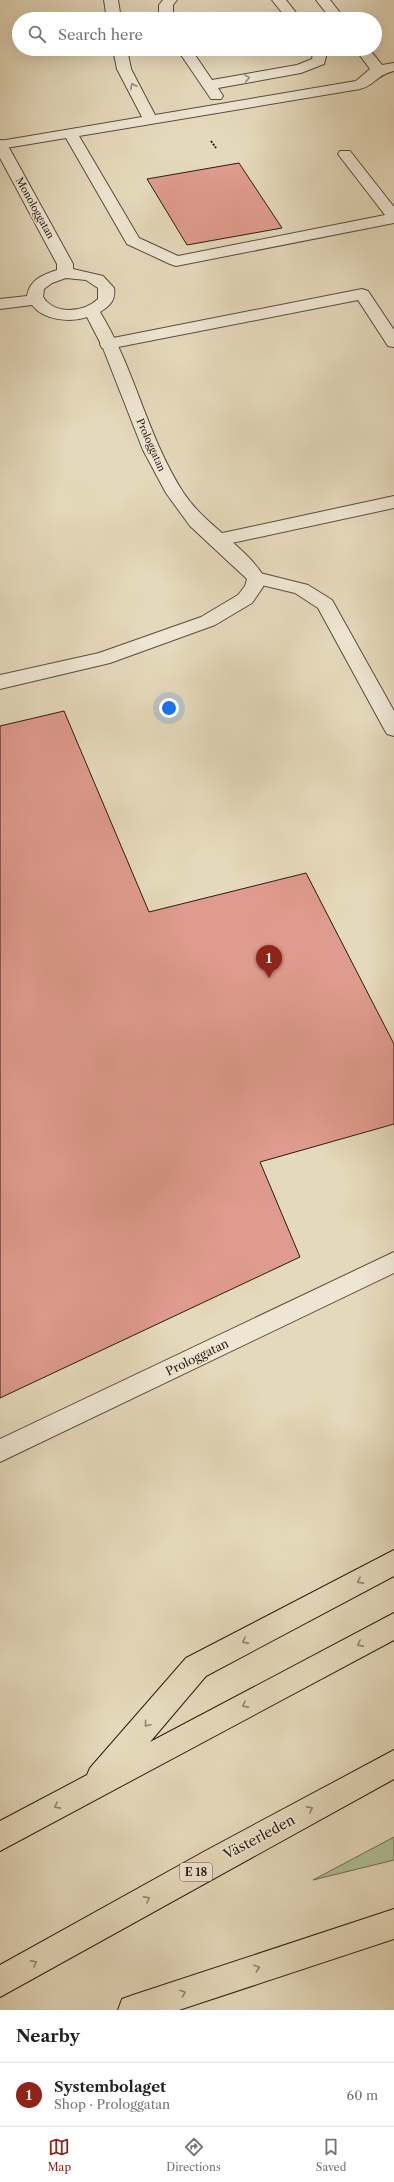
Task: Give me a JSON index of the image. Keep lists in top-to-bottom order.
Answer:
{
  "streets": {
    "highway": ["Västerleden", "E 18"],
    "street": ["Monologgatan", "Prologgatan"]
  },
  "crossings": [
    ["Monologgatan", "Prologgatan"]
  ],
  "page": {
    "search": "Search here",
    "pins": "1",
    "heading": "Nearby",
    "list": [
      {
        "mark": "1",
        "name": "Systembolaget",
        "note": "Shop · Prologgatan",
        "value": "60 m"
      }
    ],
    "nav": ["Map", "Directions", "Saved"]
  }
}
